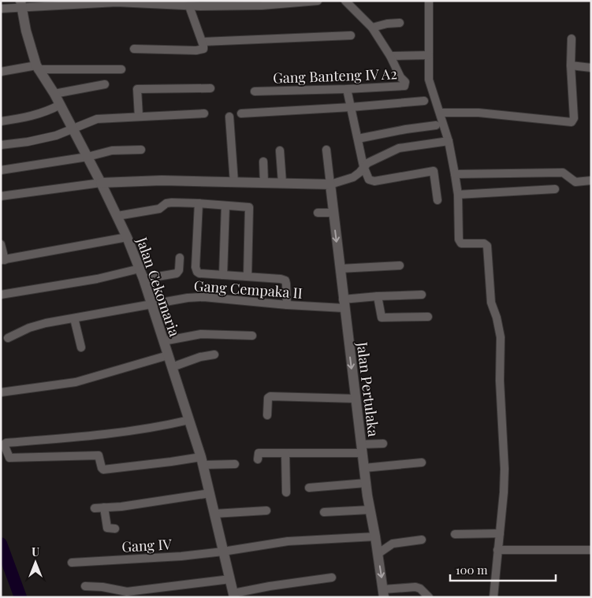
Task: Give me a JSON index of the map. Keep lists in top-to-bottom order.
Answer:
{
  "streets": {
    "street": [
      "Gang Banteng IV A2",
      "Jalan Cekomaria",
      "Gang Cempaka II",
      "Jalan Pertulaka",
      "Gang IV"
    ]
  },
  "crossings": [
    ["Jalan Cekomaria", "Gang Cempaka II"],
    ["Jalan Cekomaria", "Gang IV"],
    ["Gang Cempaka II", "Jalan Pertulaka"],
    ["Jalan Pertulaka", "Gang IV"]
  ],
  "one_way": ["Jalan Pertulaka"],
  "scale_bar": "100 m",
  "north": "top"
}
